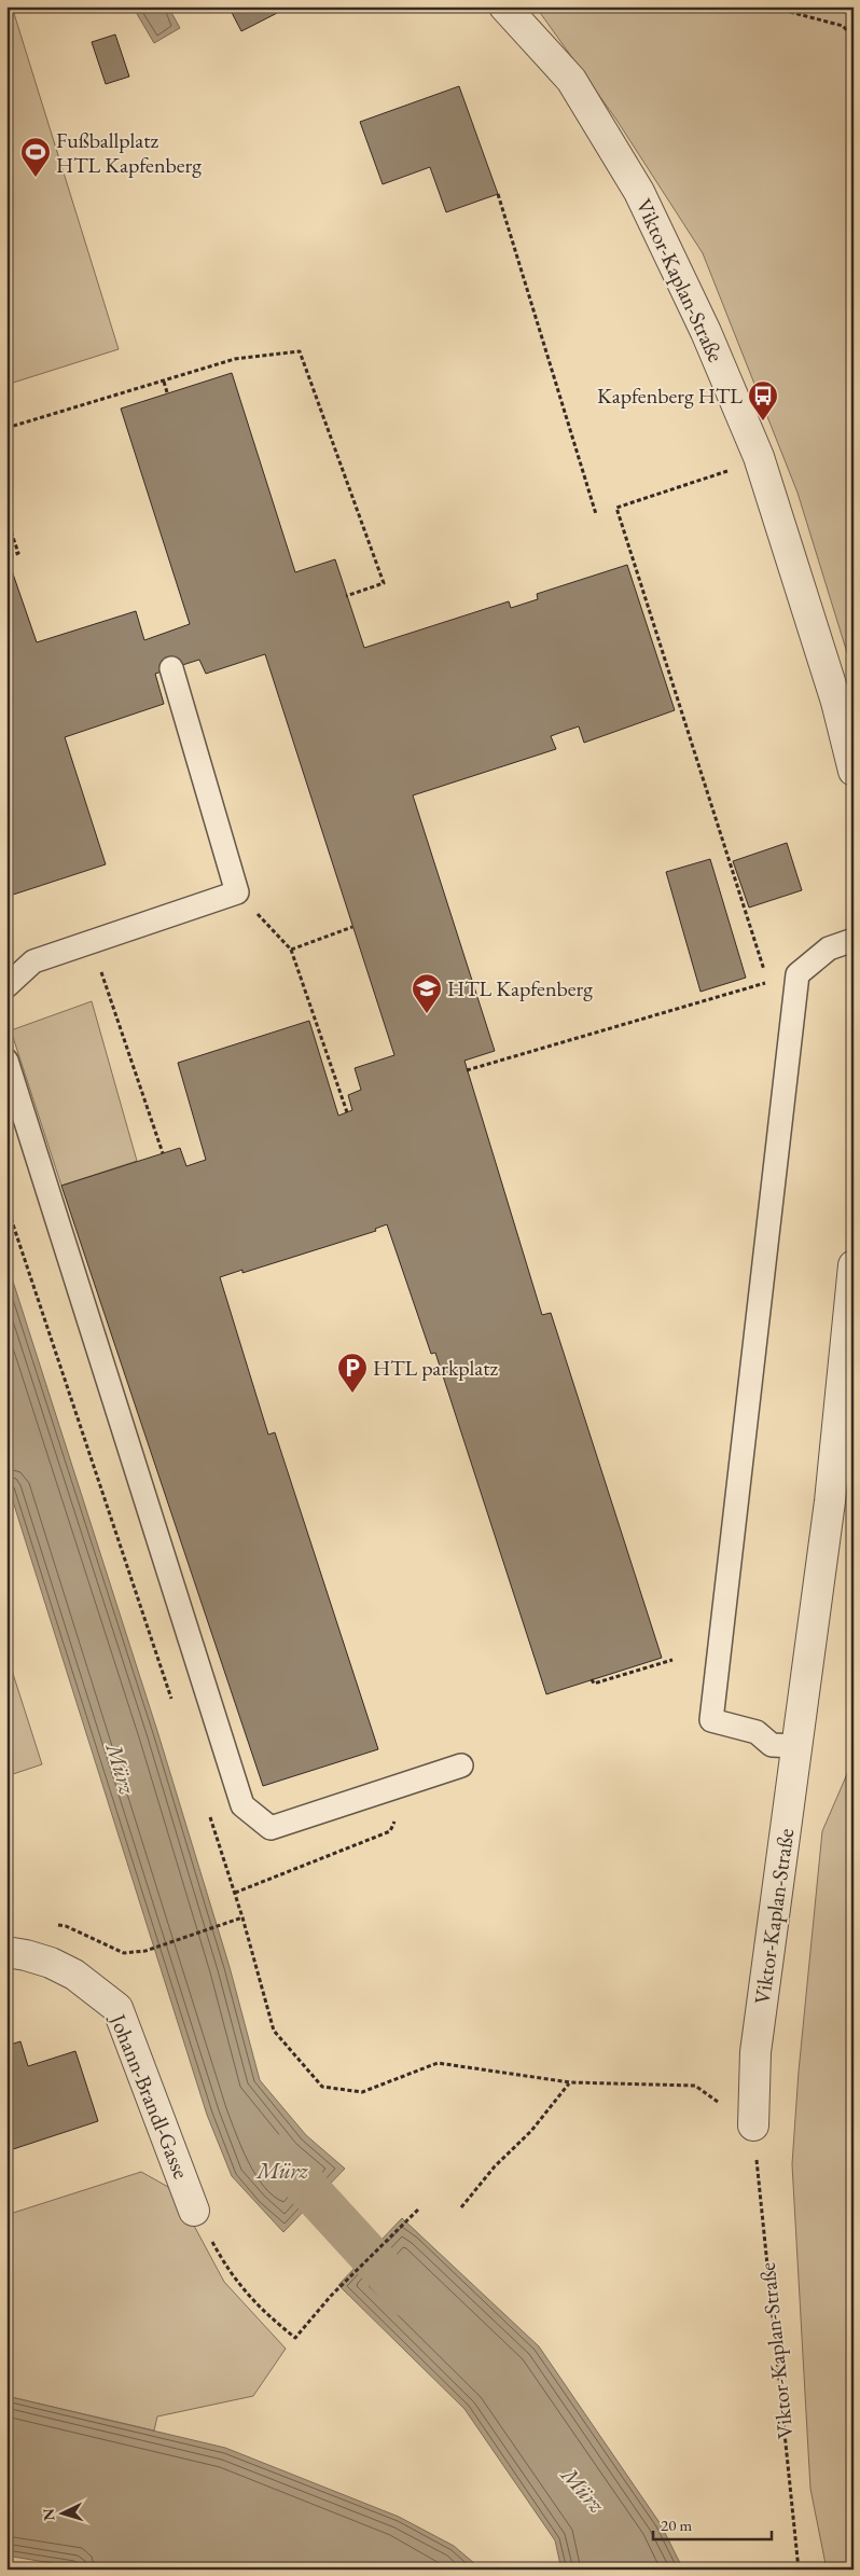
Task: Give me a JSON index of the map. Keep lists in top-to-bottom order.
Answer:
{
  "streets": {
    "street": ["Viktor-Kaplan-Straße", "Johann-Brandl-Gasse"]
  },
  "water": ["Mürz"],
  "places": {
    "sports": ["Fußballplatz HTL Kapfenberg"],
    "bus stop": ["Kapfenberg HTL"],
    "school or university": ["HTL Kapfenberg"],
    "parking": ["HTL parkplatz"]
  },
  "scale_bar": "20 m",
  "north": "left"
}
